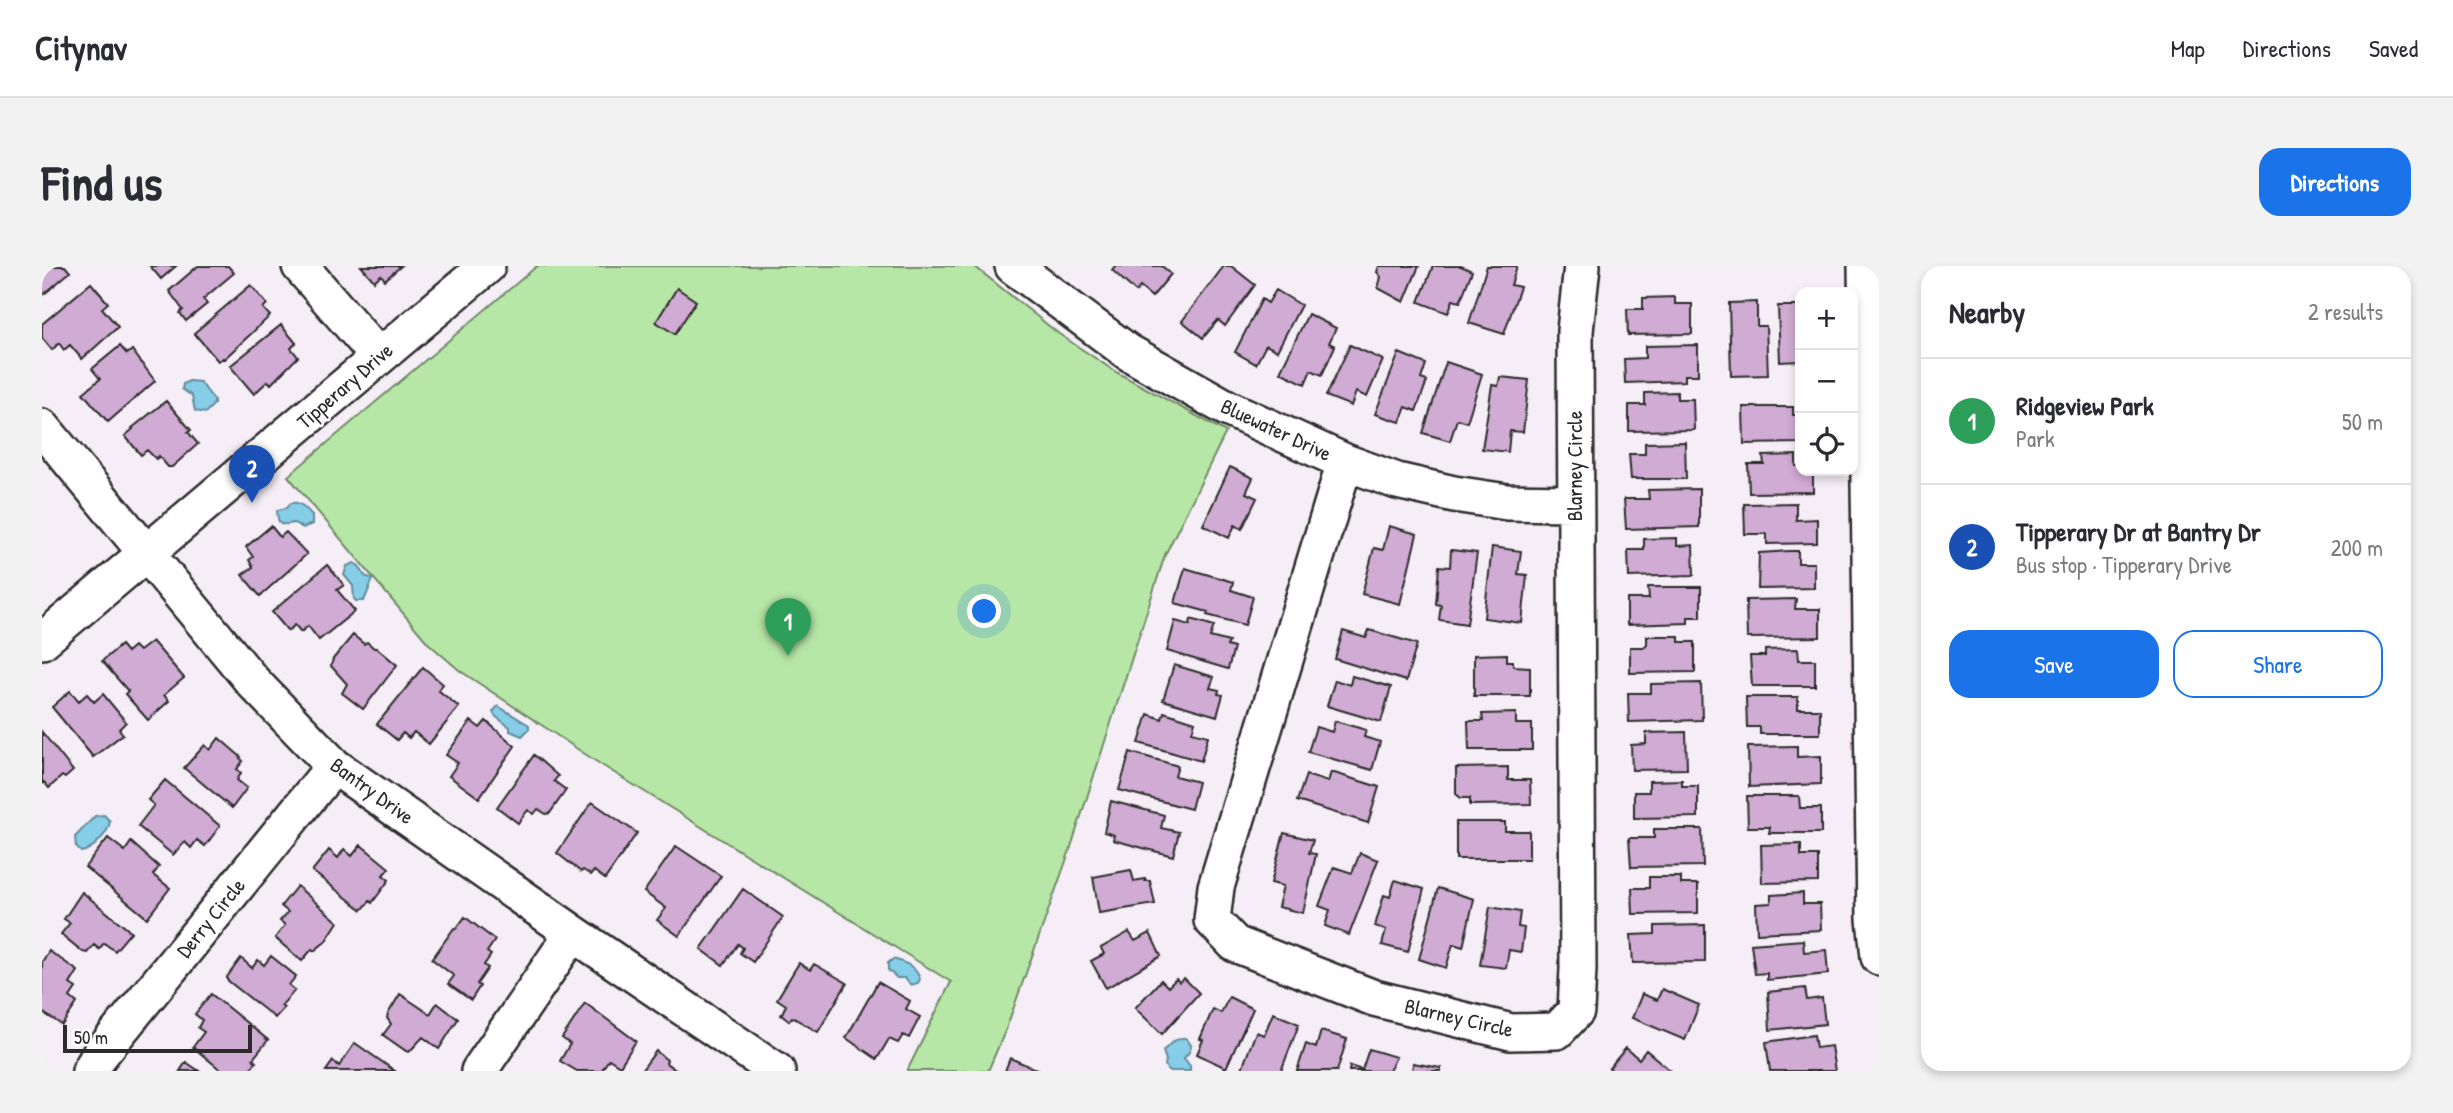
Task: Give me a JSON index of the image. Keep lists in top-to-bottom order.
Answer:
{
  "streets": {
    "street": [
      "Tipperary Drive",
      "Bluewater Drive",
      "Blarney Circle",
      "Bantry Drive",
      "Derry Circle"
    ]
  },
  "crossings": [
    ["Tipperary Drive", "Bantry Drive"],
    ["Bluewater Drive", "Blarney Circle"],
    ["Bantry Drive", "Derry Circle"]
  ],
  "scale_bar": "50 m",
  "page": {
    "header": "Citynav",
    "nav": ["Map", "Directions", "Saved"],
    "buttons": [
      "Directions",
      ["Save", "Share"]
    ],
    "title": "Find us",
    "heading": ["Nearby", "2 results"],
    "map_buttons": ["+", "−"],
    "list": [
      {
        "mark": "1",
        "name": "Ridgeview Park",
        "note": "Park",
        "value": "50 m"
      },
      {
        "mark": "2",
        "name": "Tipperary Dr at Bantry Dr",
        "note": "Bus stop · Tipperary Drive",
        "value": "200 m"
      }
    ],
    "pins": ["2", "1"],
    "scale": "50 m"
  }
}
